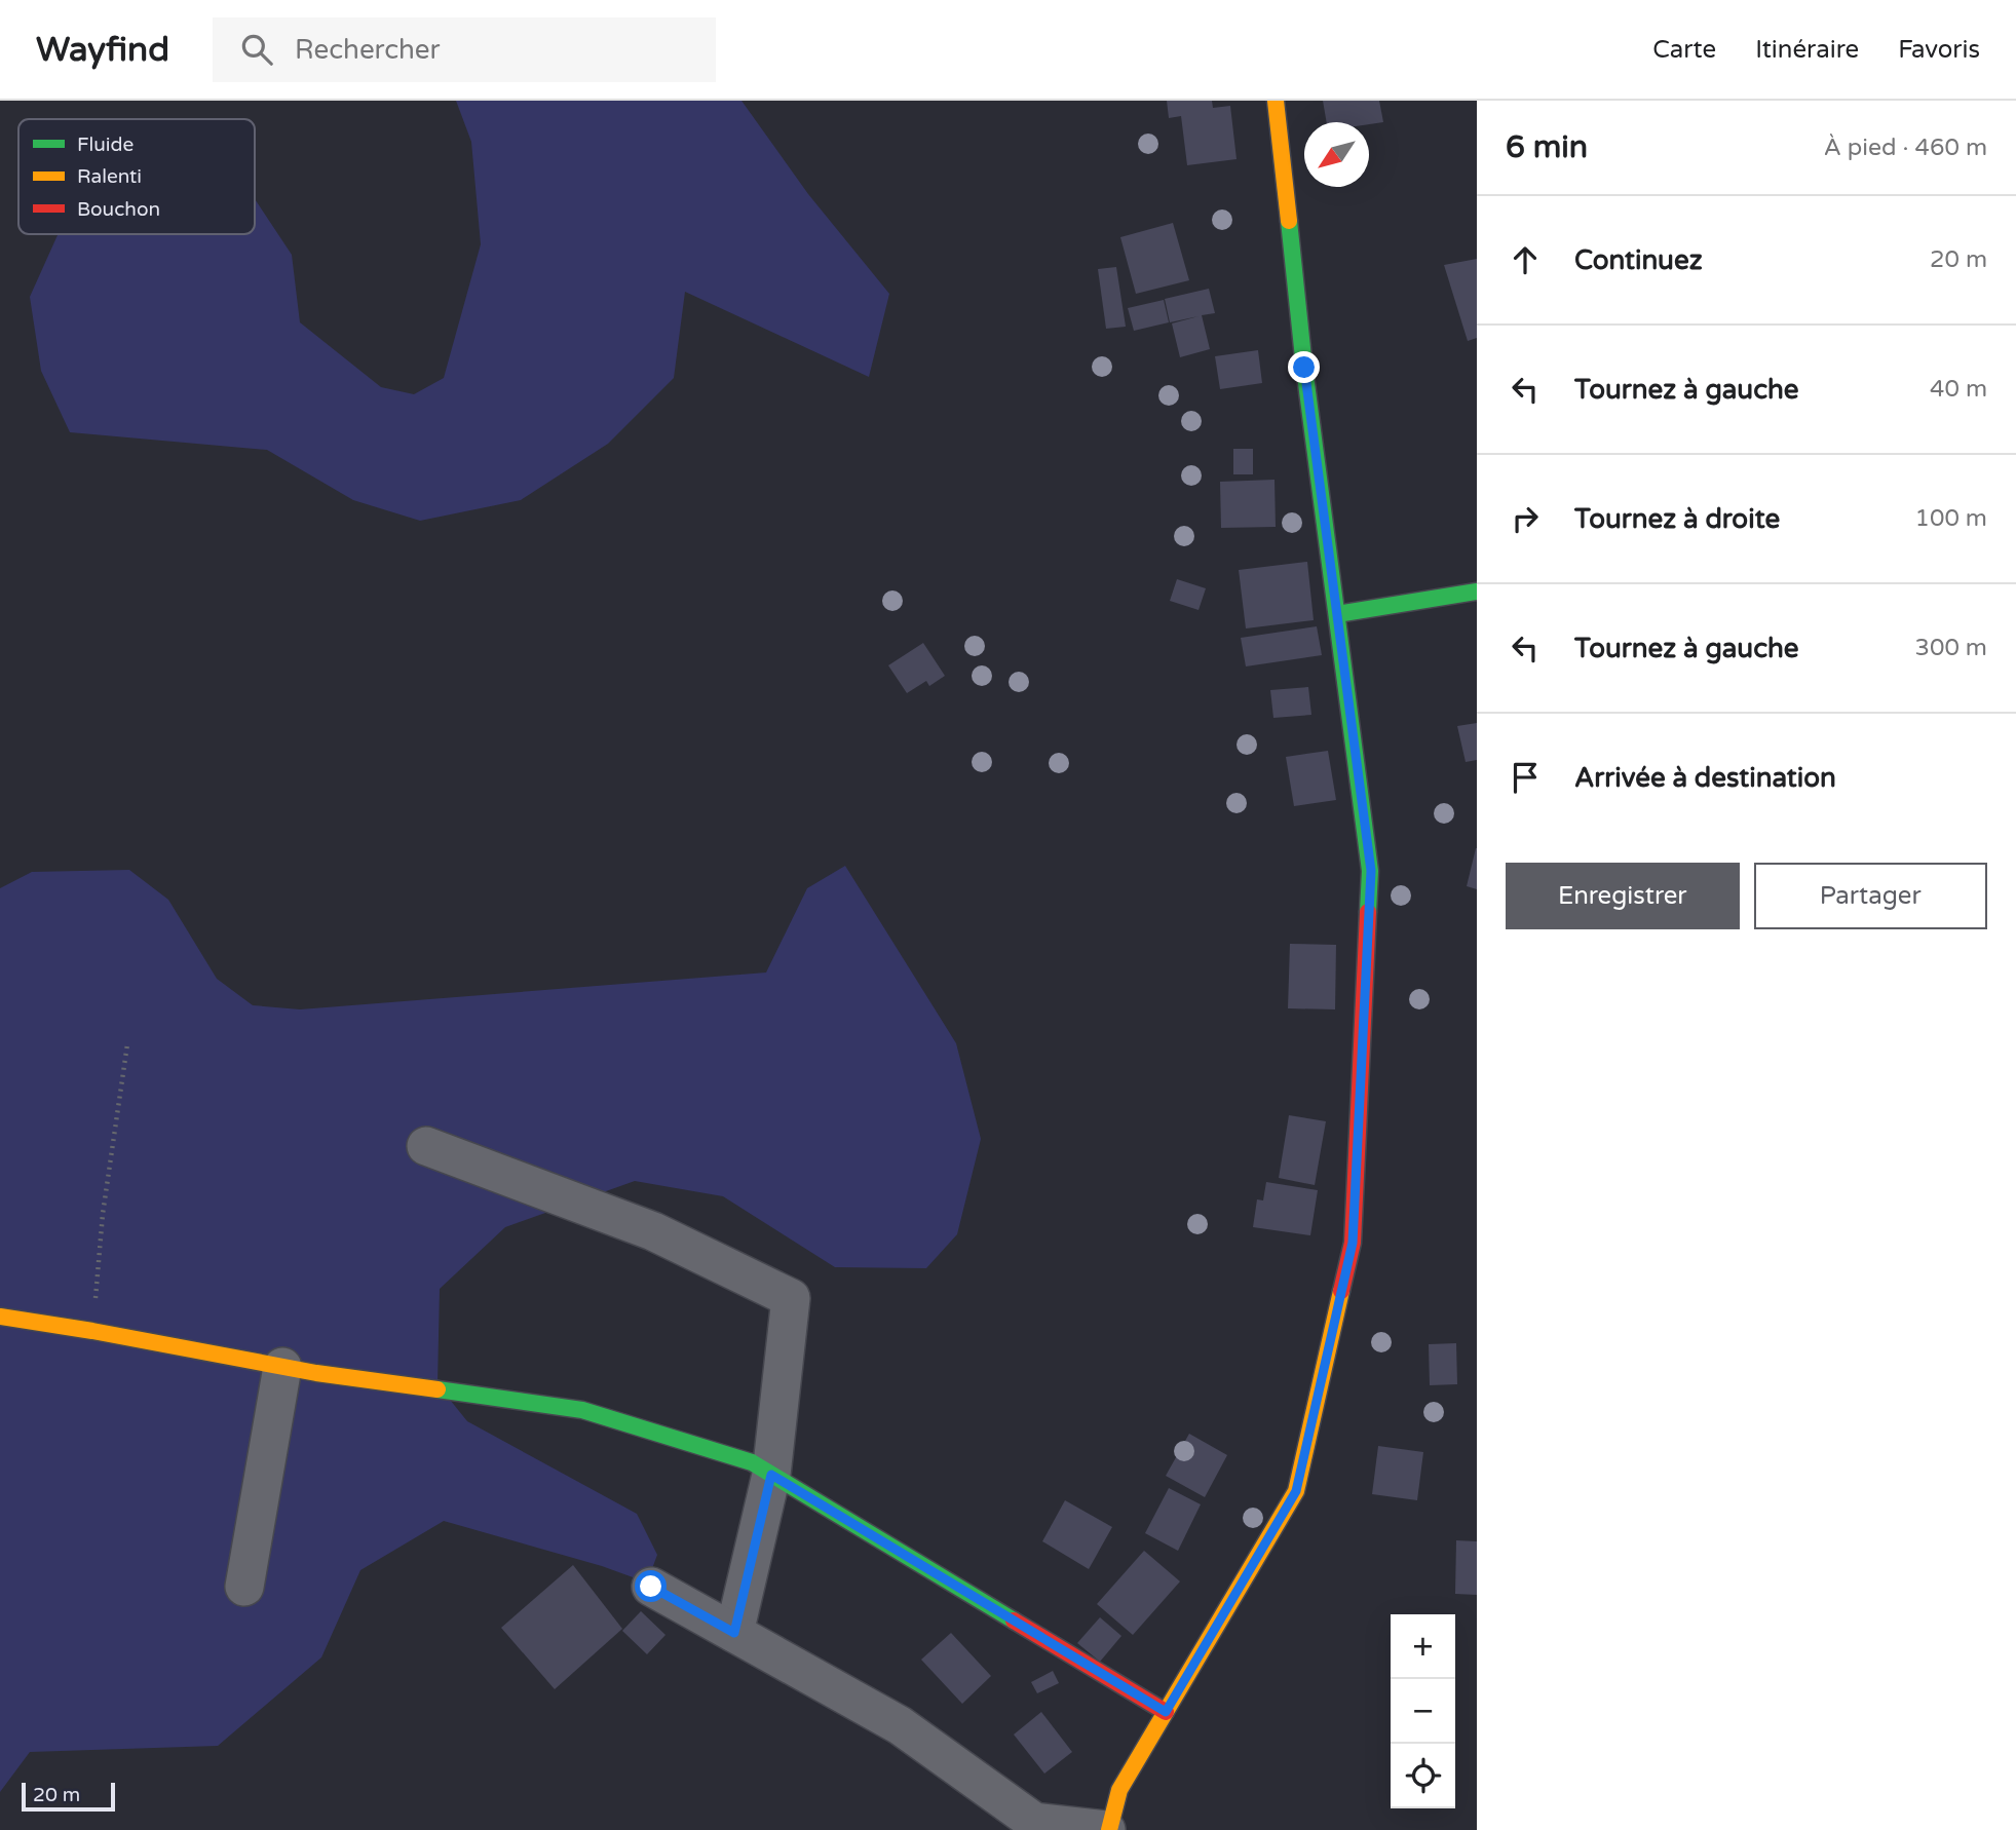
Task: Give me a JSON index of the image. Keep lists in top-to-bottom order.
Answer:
{
  "legend": ["Fluide", "Ralenti", "Bouchon"],
  "scale_bar": "20 m",
  "north": "bottom left",
  "page": {
    "header": "Wayfind",
    "search": "Rechercher",
    "nav": ["Carte", "Itinéraire", "Favoris"],
    "heading": ["6 min", "À pied · 460 m"],
    "list": [
      ["Continuez", "20 m"],
      ["Tournez à gauche", "40 m"],
      ["Tournez à droite", "100 m"],
      ["Tournez à gauche", "300 m"],
      "Arrivée à destination"
    ],
    "buttons": ["Enregistrer", "Partager"],
    "map_buttons": ["+", "−"],
    "scale": "20 m"
  }
}
